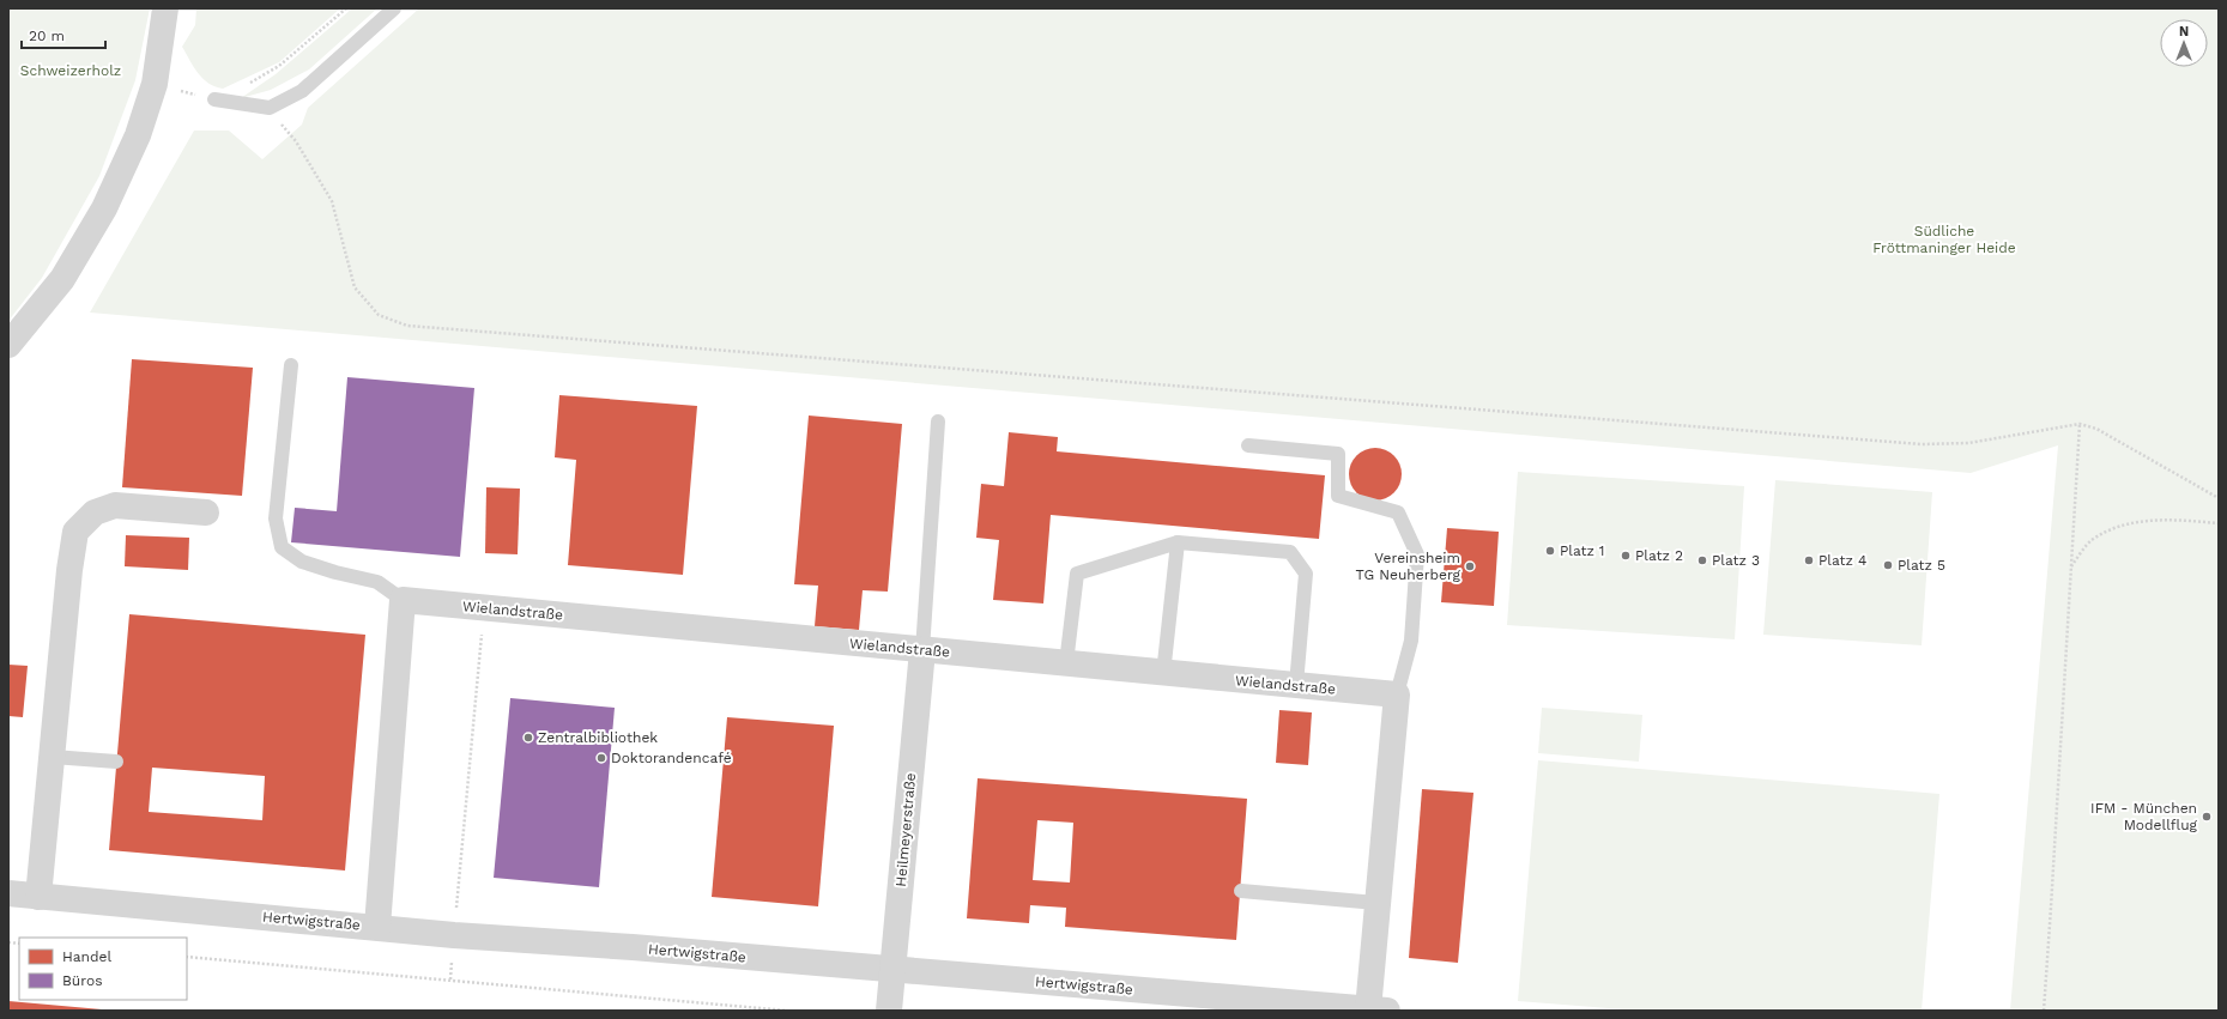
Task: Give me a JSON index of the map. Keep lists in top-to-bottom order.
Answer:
{
  "streets": {
    "street": ["Wielandstraße", "Heilmeyerstraße", "Hertwigstraße"]
  },
  "crossings": [
    ["Wielandstraße", "Heilmeyerstraße"],
    ["Heilmeyerstraße", "Hertwigstraße"]
  ],
  "parks": ["Schweizerholz", "Südliche Fröttmaninger Heide"],
  "places": [
    "Platz 1",
    "Platz 2",
    "Platz 3",
    "Platz 4",
    "Platz 5",
    "Vereinsheim TG Neuherberg",
    "Zentralbibliothek",
    "Doktorandencafé",
    "IFM - München Modellflug"
  ],
  "legend": ["Handel", "Büros"],
  "scale_bar": "20 m",
  "north": "top"
}
